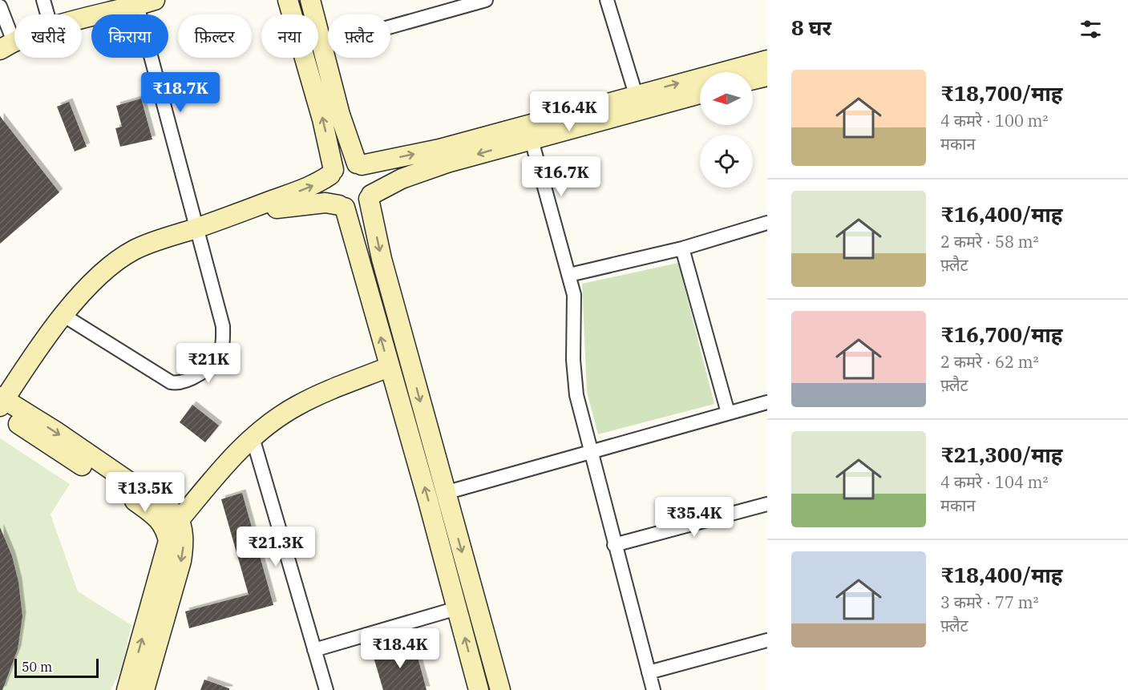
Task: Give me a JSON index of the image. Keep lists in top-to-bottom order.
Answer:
{
  "scale_bar": "50 m",
  "north": "left",
  "page": {
    "heading": "8 घर",
    "chip": [
      "खरीदें",
      "किराया",
      "फ़िल्टर",
      "नया",
      "फ़्लैट"
    ],
    "list": [
      {
        "name": "₹18,700/माह",
        "note": "4 कमरे · 100 m² · मकान"
      },
      {
        "name": "₹16,400/माह",
        "note": "2 कमरे · 58 m² · फ़्लैट"
      },
      {
        "name": "₹16,700/माह",
        "note": "2 कमरे · 62 m² · फ़्लैट"
      },
      {
        "name": "₹21,300/माह",
        "note": "4 कमरे · 104 m² · मकान"
      },
      {
        "name": "₹18,400/माह",
        "note": "3 कमरे · 77 m² · फ़्लैट"
      }
    ],
    "price": [
      "₹18.7K",
      "₹16.4K",
      "₹16.7K",
      "₹21K",
      "₹13.5K",
      "₹35.4K",
      "₹21.3K",
      "₹18.4K"
    ],
    "scale": "50 m"
  }
}
